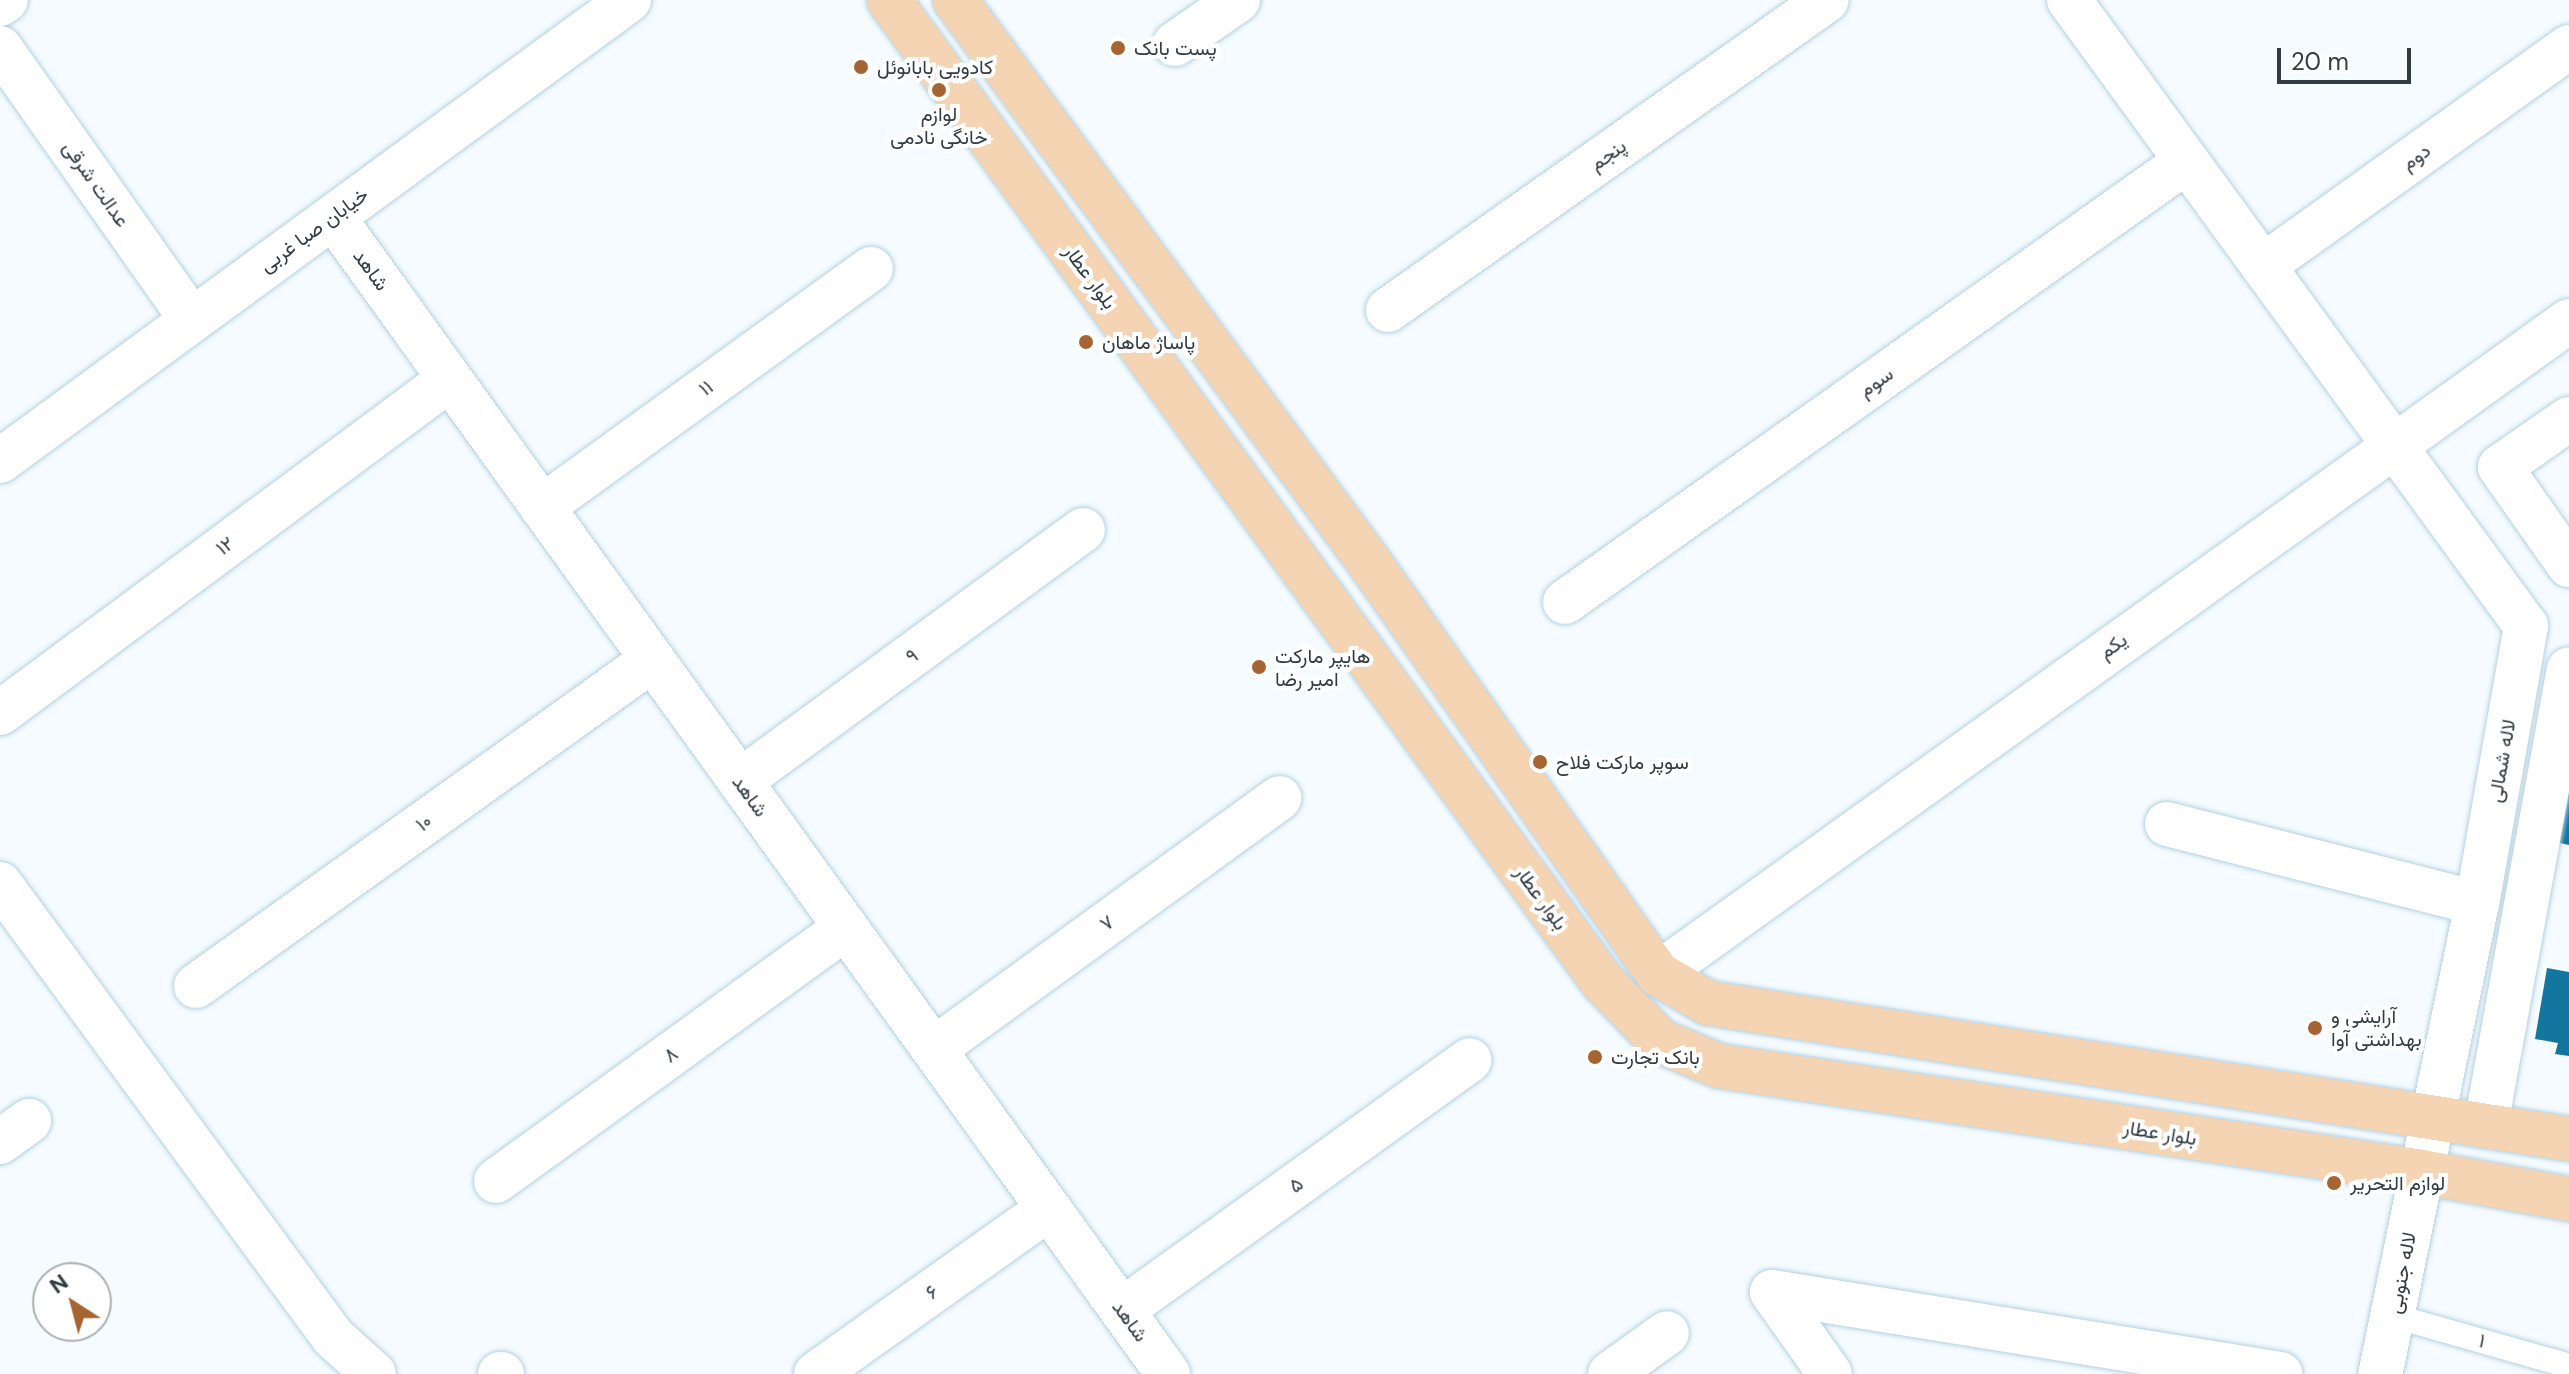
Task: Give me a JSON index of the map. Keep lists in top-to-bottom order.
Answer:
{
  "streets": {
    "street": [
      "پنجم",
      "دوم",
      "عدالت شرقی",
      "خیابان صبا غربی",
      "شاهد",
      "بلوار عطار",
      "سوم",
      "۱۱",
      "۱۲",
      "یکم",
      "۹",
      "لاله شمالی",
      "۱۰",
      "۷",
      "۸",
      "۵",
      "لاله جنوبی",
      "۶"
    ],
    "lane": ["۱"]
  },
  "crossings": [
    ["دوم", "لاله شمالی"],
    ["عدالت شرقی", "خیابان صبا غربی"],
    ["خیابان صبا غربی", "شاهد"],
    ["شاهد", "۱۱"],
    ["شاهد", "۱۲"],
    ["شاهد", "۹"],
    ["شاهد", "۱۰"],
    ["شاهد", "۷"],
    ["شاهد", "۸"],
    ["شاهد", "۵"],
    ["شاهد", "۶"],
    ["بلوار عطار", "لاله جنوبی"],
    ["سوم", "لاله شمالی"],
    ["یکم", "لاله شمالی"],
    ["لاله شمالی", "لاله جنوبی"],
    ["لاله جنوبی", "۱"]
  ],
  "places": [
    "پست بانک",
    "کادویی بابانوئل",
    "لوازم خانگی نادمی",
    "پاساژ ماهان",
    "هایپر مارکت امیر رضا",
    "سوپر مارکت فلاح",
    "آرایشی و بهداشتی آوا",
    "بانک تجارت",
    "لوازم التحریر"
  ],
  "scale_bar": "20 m",
  "north": "top left"
}
